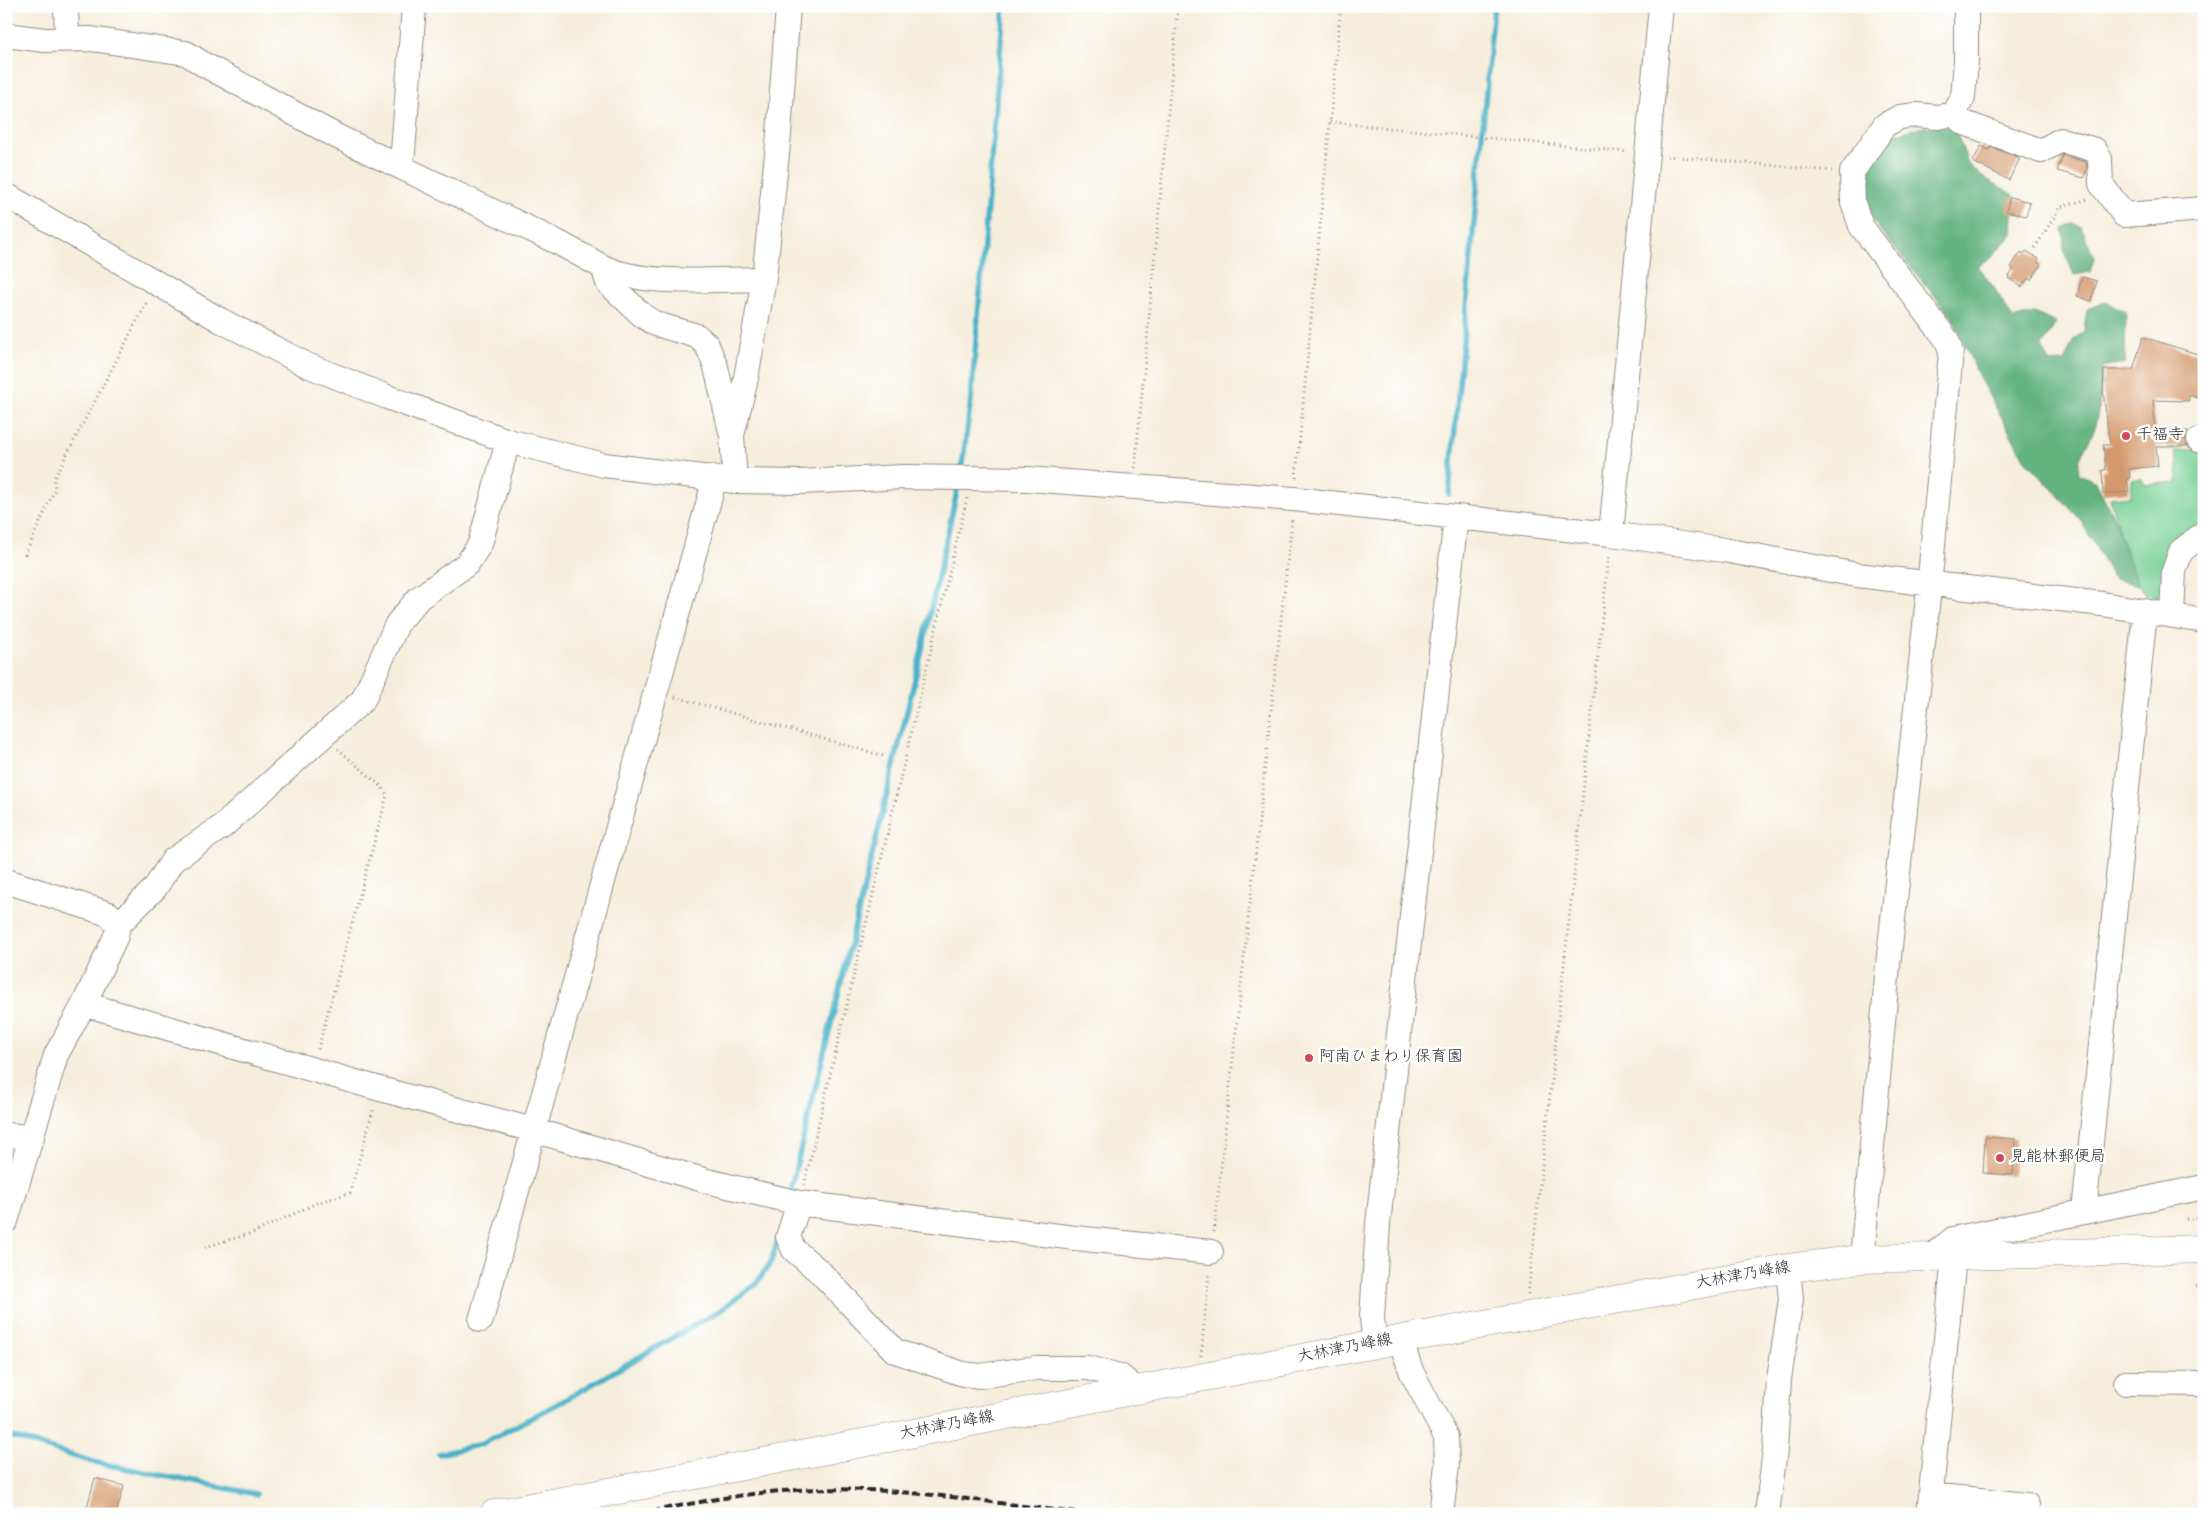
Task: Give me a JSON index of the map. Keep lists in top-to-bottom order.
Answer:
{
  "streets": {
    "main road": ["大林津乃峰線"]
  },
  "places": ["千福寺", "阿南ひまわり保育園", "見能林郵便局"]
}
